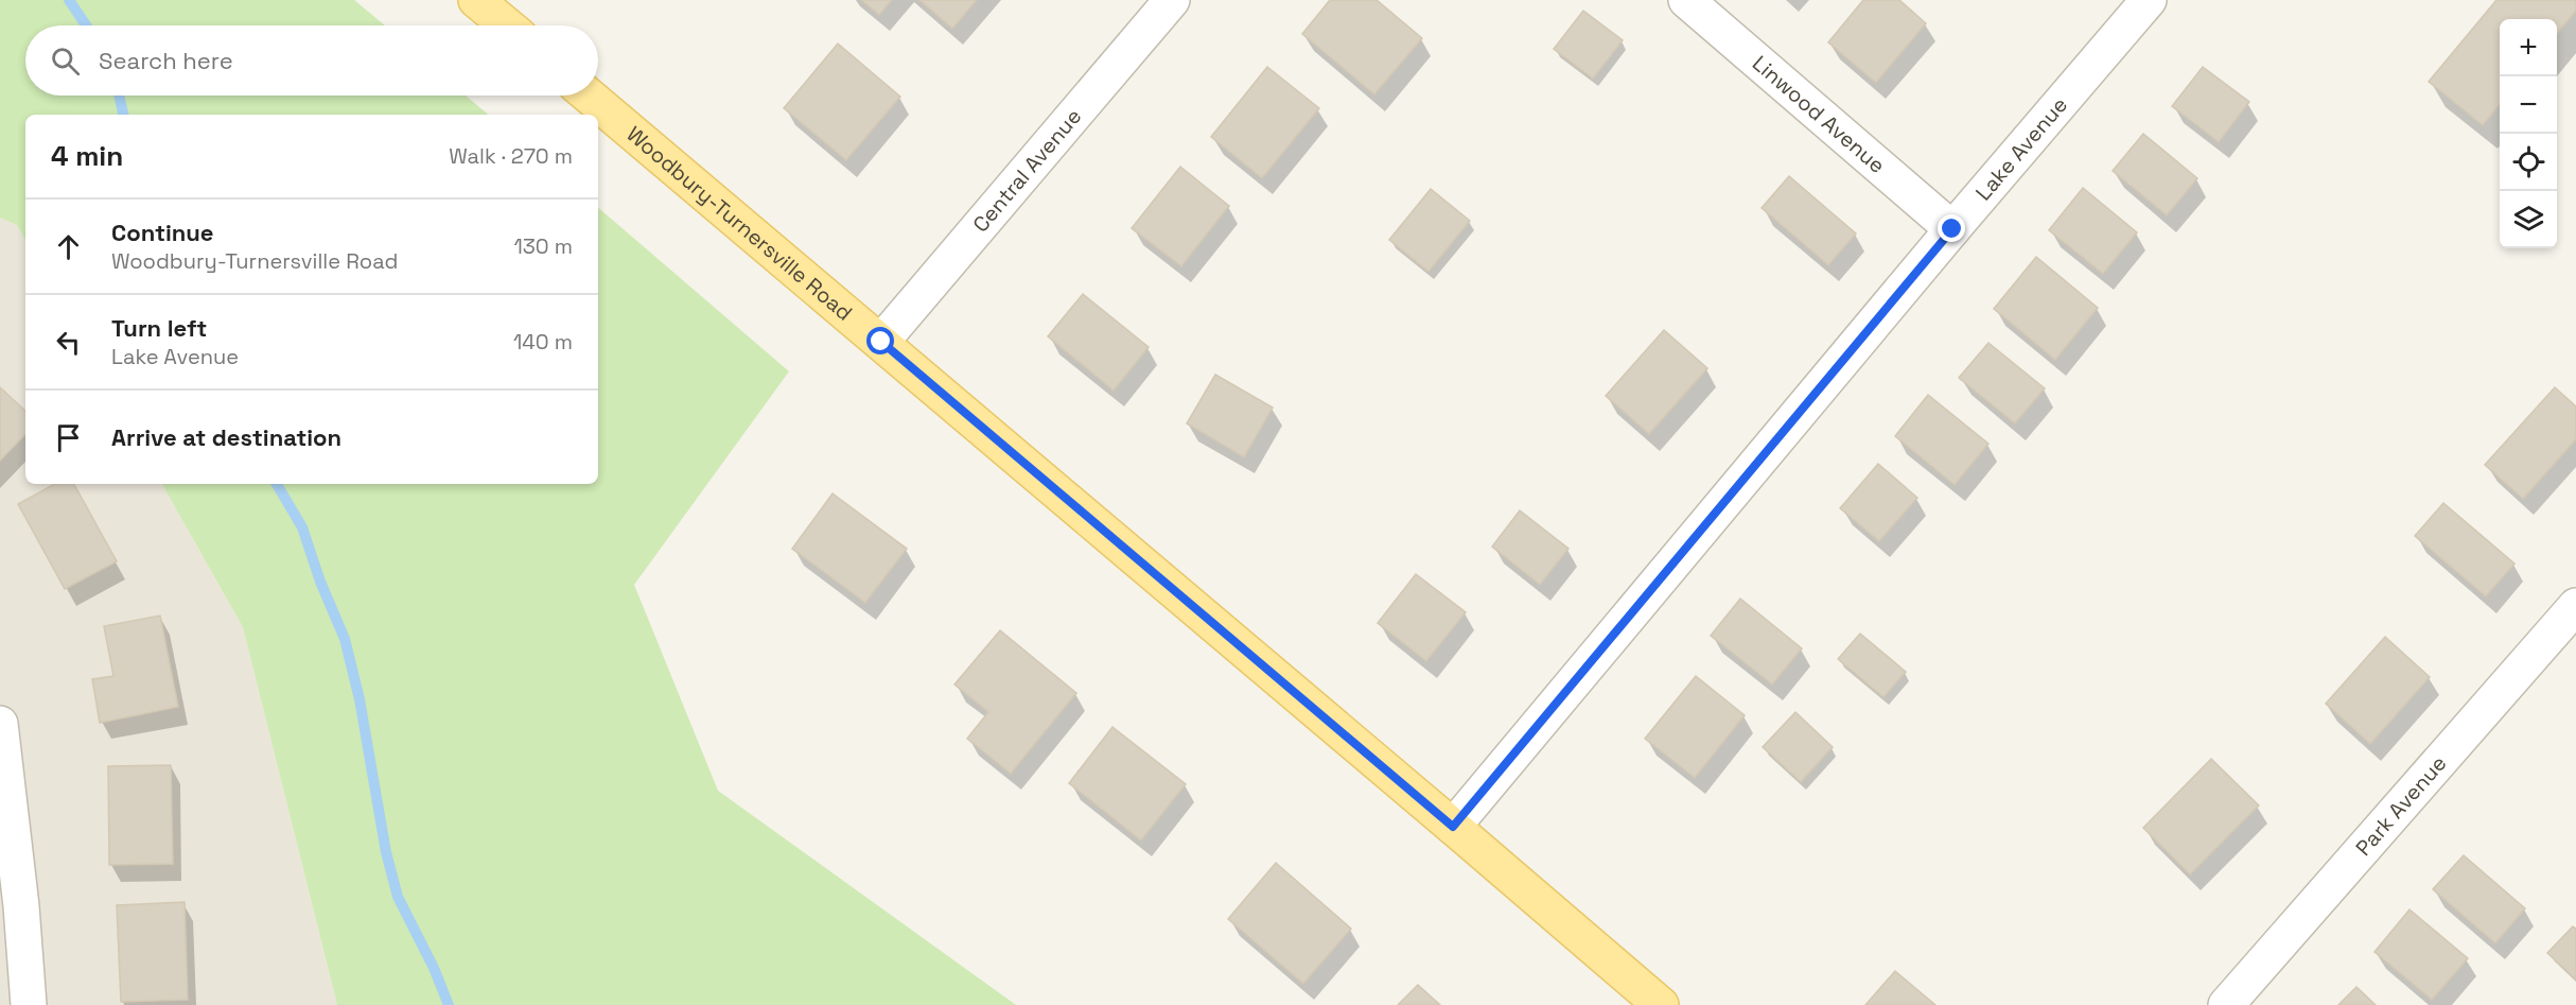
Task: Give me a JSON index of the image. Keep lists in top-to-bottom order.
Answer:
{
  "streets": {
    "main road": ["Woodbury-Turnersville Road"],
    "street": [
      "Linwood Avenue",
      "Lake Avenue",
      "Central Avenue",
      "Park Avenue"
    ]
  },
  "crossings": [
    ["Linwood Avenue", "Lake Avenue"],
    ["Lake Avenue", "Woodbury-Turnersville Road"],
    ["Central Avenue", "Woodbury-Turnersville Road"]
  ],
  "page": {
    "map_buttons": ["+", "−"],
    "search": "Search here",
    "heading": ["4 min", "Walk · 270 m"],
    "list": [
      ["Continue", "Woodbury-Turnersville Road", "130 m"],
      ["Turn left", "Lake Avenue", "140 m"],
      "Arrive at destination"
    ]
  }
}
